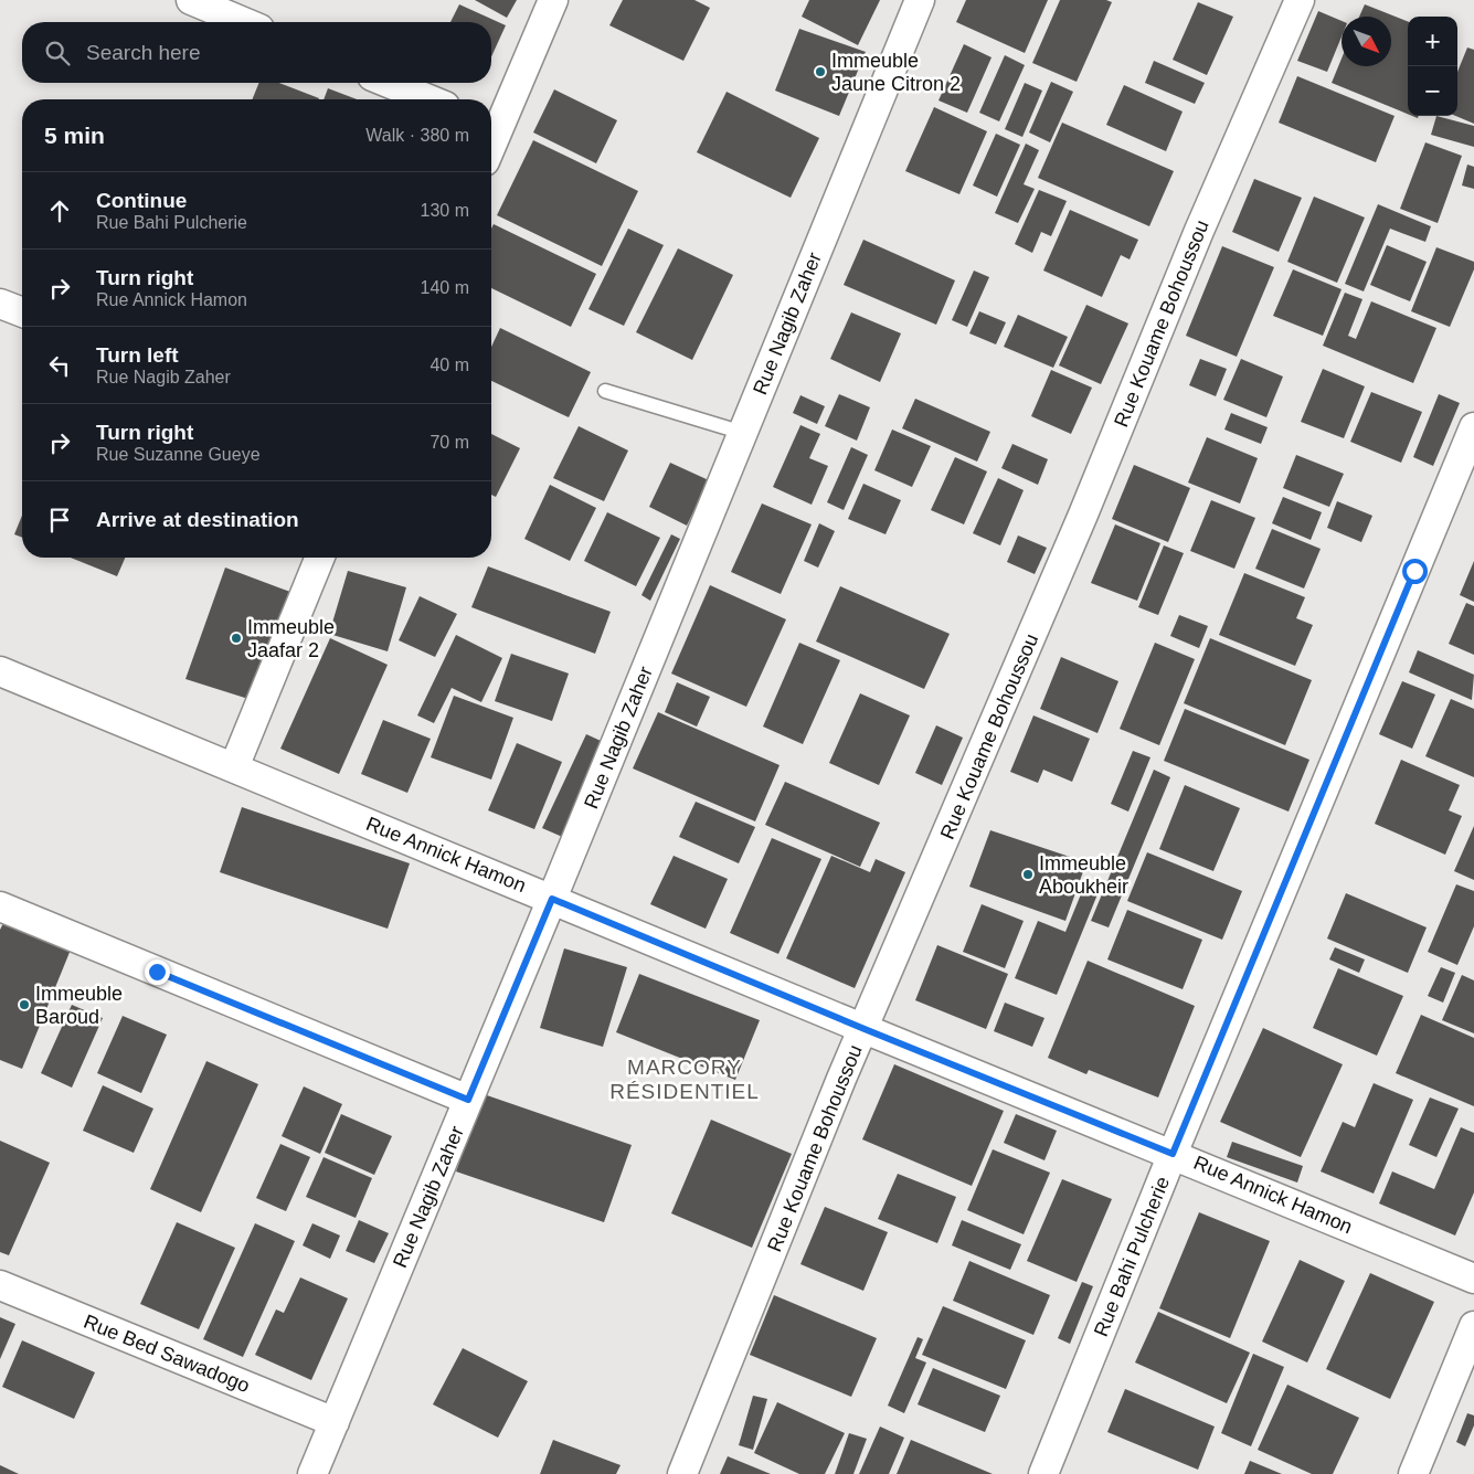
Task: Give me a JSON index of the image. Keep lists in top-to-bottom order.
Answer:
{
  "streets": {
    "street": [
      "Rue Nagib Zaher",
      "Rue Kouame Bohoussou",
      "Rue Annick Hamon",
      "Rue Bahi Pulcherie",
      "Rue Bed Sawadogo"
    ]
  },
  "crossings": [
    ["Rue Nagib Zaher", "Rue Annick Hamon"],
    ["Rue Nagib Zaher", "Rue Bed Sawadogo"],
    ["Rue Kouame Bohoussou", "Rue Annick Hamon"],
    ["Rue Annick Hamon", "Rue Bahi Pulcherie"]
  ],
  "districts": ["MARCORY RÉSIDENTIEL"],
  "places": [
    "Immeuble Jaune Citron 2",
    "Immeuble Jaafar 2",
    "Immeuble Aboukheir",
    "Immeuble Baroud"
  ],
  "north": "bottom right",
  "page": {
    "map_buttons": ["+", "−"],
    "search": "Search here",
    "heading": ["5 min", "Walk · 380 m"],
    "list": [
      ["Continue", "Rue Bahi Pulcherie", "130 m"],
      ["Turn right", "Rue Annick Hamon", "140 m"],
      ["Turn left", "Rue Nagib Zaher", "40 m"],
      ["Turn right", "Rue Suzanne Gueye", "70 m"],
      "Arrive at destination"
    ]
  }
}
